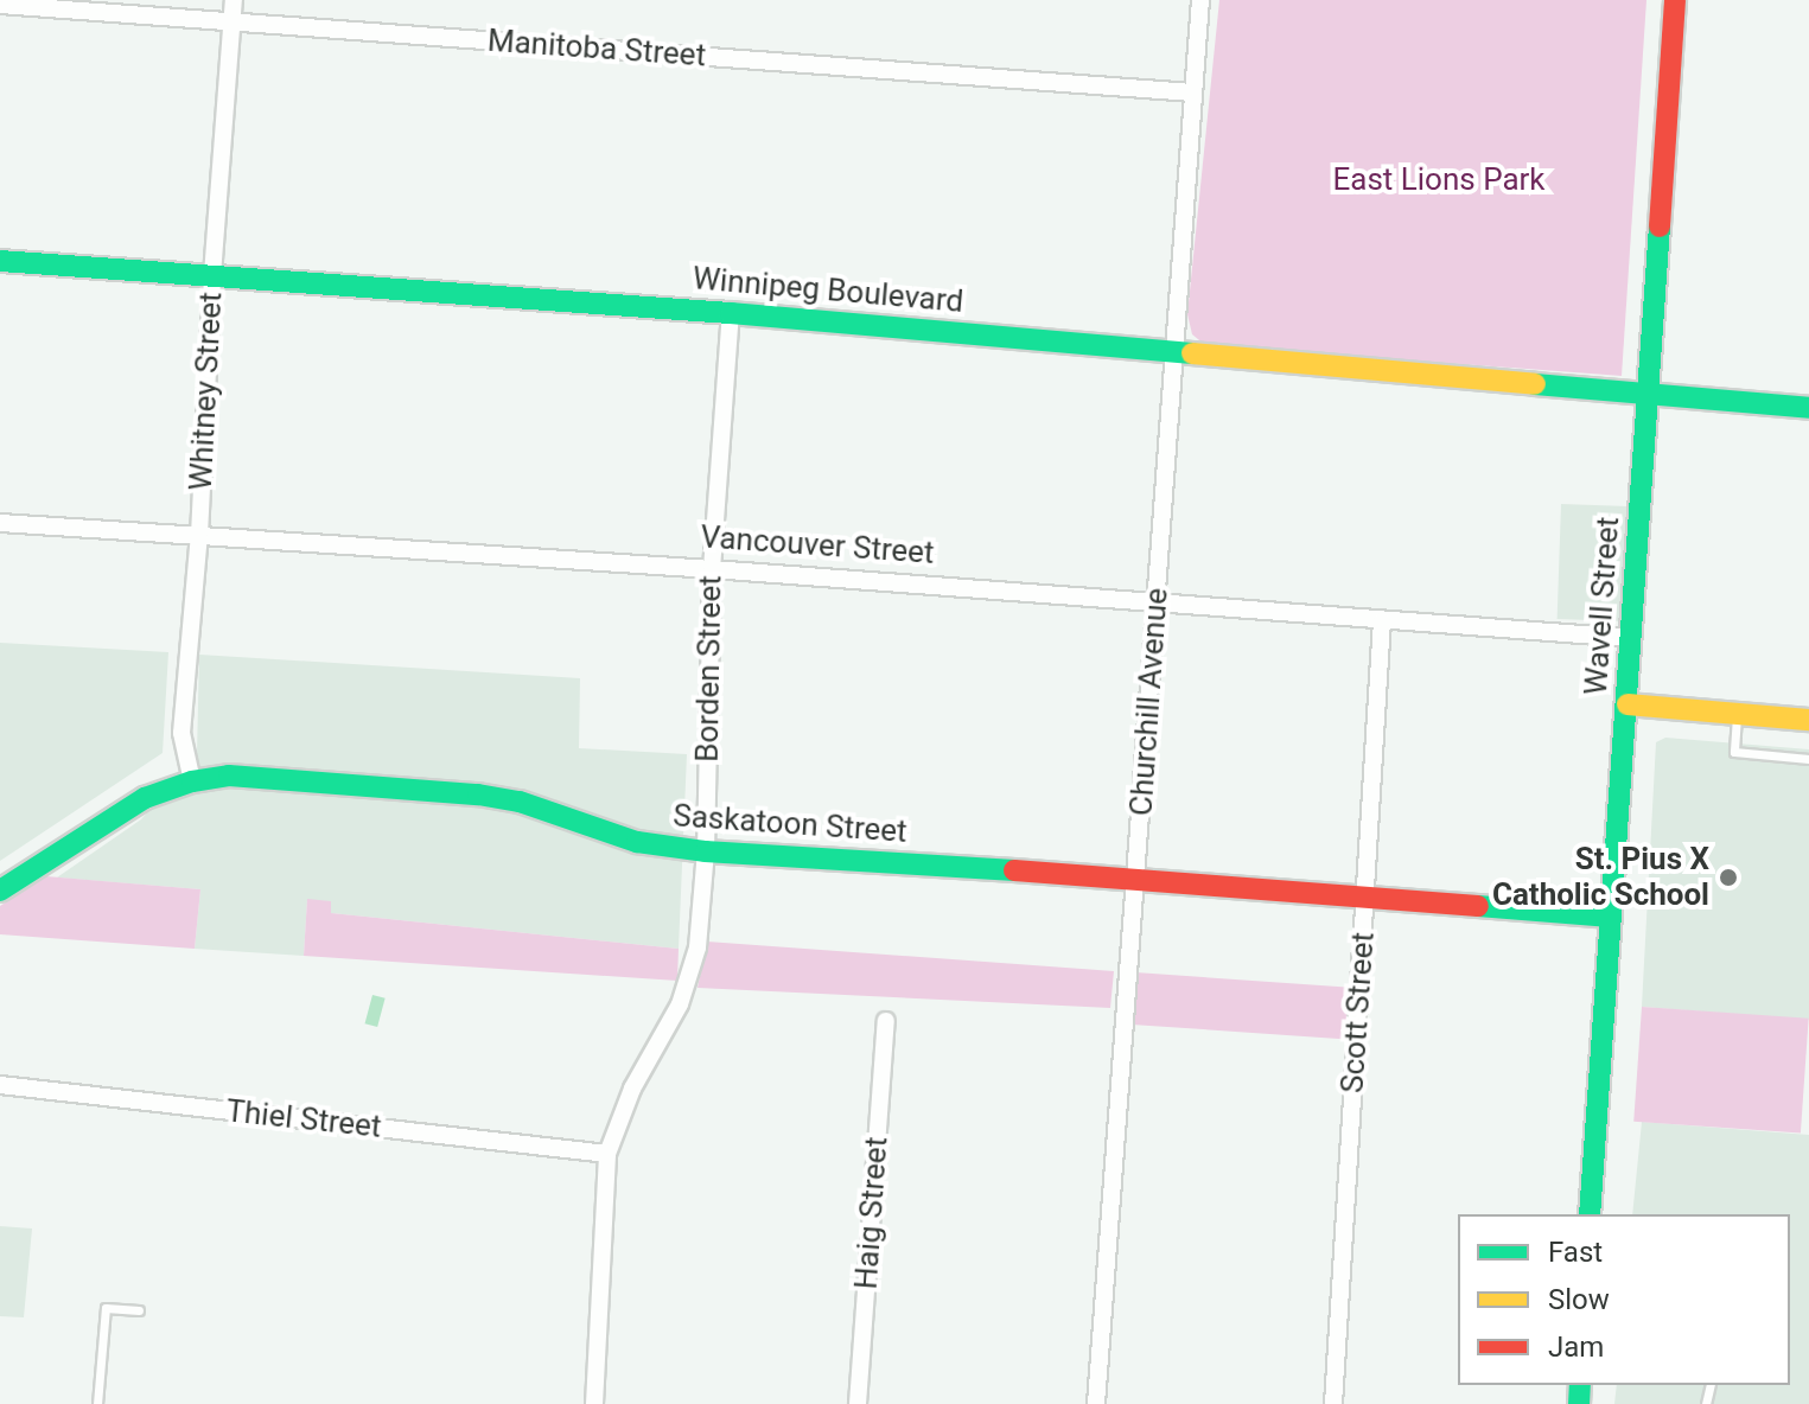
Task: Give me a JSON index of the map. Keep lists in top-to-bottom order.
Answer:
{
  "streets": {
    "street": [
      "Manitoba Street",
      "Winnipeg Boulevard",
      "Whitney Street",
      "Vancouver Street",
      "Wavell Street",
      "Borden Street",
      "Churchill Avenue",
      "Saskatoon Street",
      "Scott Street",
      "Thiel Street",
      "Haig Street"
    ]
  },
  "crossings": [
    ["Manitoba Street", "Whitney Street"],
    ["Manitoba Street", "Churchill Avenue"],
    ["Winnipeg Boulevard", "Whitney Street"],
    ["Winnipeg Boulevard", "Wavell Street"],
    ["Winnipeg Boulevard", "Borden Street"],
    ["Winnipeg Boulevard", "Churchill Avenue"],
    ["Whitney Street", "Vancouver Street"],
    ["Whitney Street", "Saskatoon Street"],
    ["Vancouver Street", "Wavell Street"],
    ["Vancouver Street", "Borden Street"],
    ["Vancouver Street", "Churchill Avenue"],
    ["Vancouver Street", "Scott Street"],
    ["Wavell Street", "Saskatoon Street"],
    ["Borden Street", "Saskatoon Street"],
    ["Borden Street", "Thiel Street"],
    ["Churchill Avenue", "Saskatoon Street"],
    ["Saskatoon Street", "Scott Street"]
  ],
  "parks": ["East Lions Park"],
  "places": ["St. Pius X Catholic School"],
  "legend": ["Fast", "Slow", "Jam"]
}
